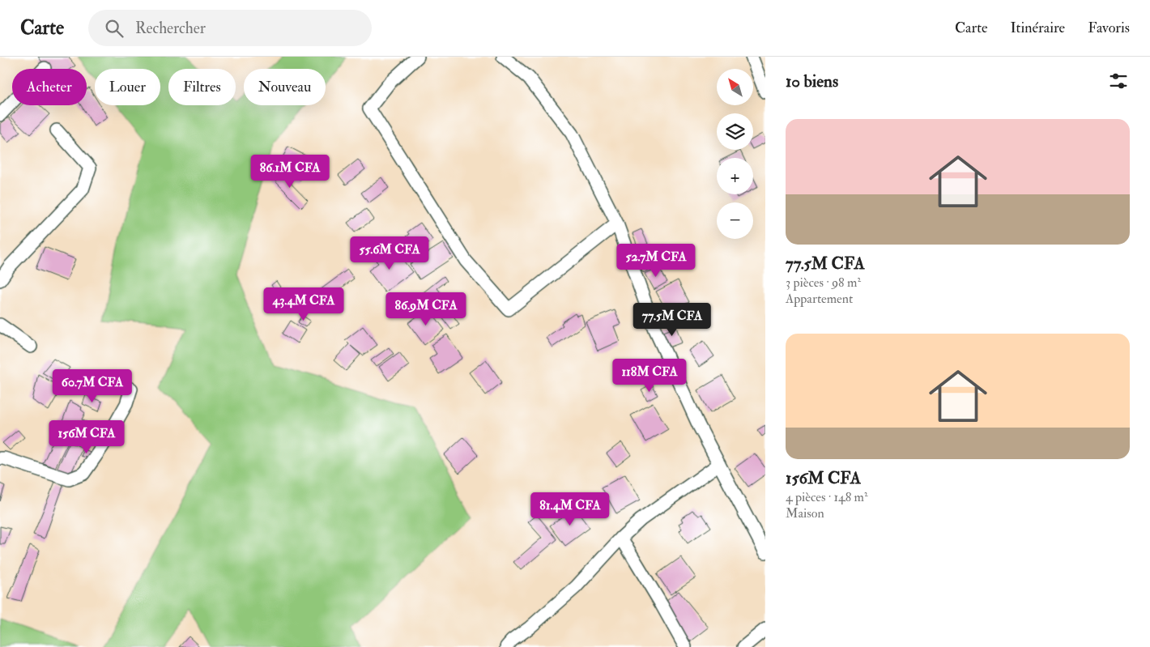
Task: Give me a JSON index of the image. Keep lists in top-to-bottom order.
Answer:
{
  "north": "top left",
  "page": {
    "header": "Carte",
    "search": "Rechercher",
    "nav": ["Carte", "Itinéraire", "Favoris"],
    "heading": "10 biens",
    "map_buttons": ["+", "−"],
    "chip": [
      "Acheter",
      "Louer",
      "Filtres",
      "Nouveau"
    ],
    "list": [
      {
        "name": "77.5M CFA",
        "note": "3 pièces · 98 m² · Appartement"
      },
      {
        "name": "156M CFA",
        "note": "4 pièces · 148 m² · Maison"
      }
    ],
    "price": [
      "86.1M CFA",
      "55.6M CFA",
      "52.7M CFA",
      "43.4M CFA",
      "86.9M CFA",
      "77.5M CFA",
      "118M CFA",
      "60.7M CFA",
      "156M CFA",
      "81.4M CFA"
    ]
  }
}
